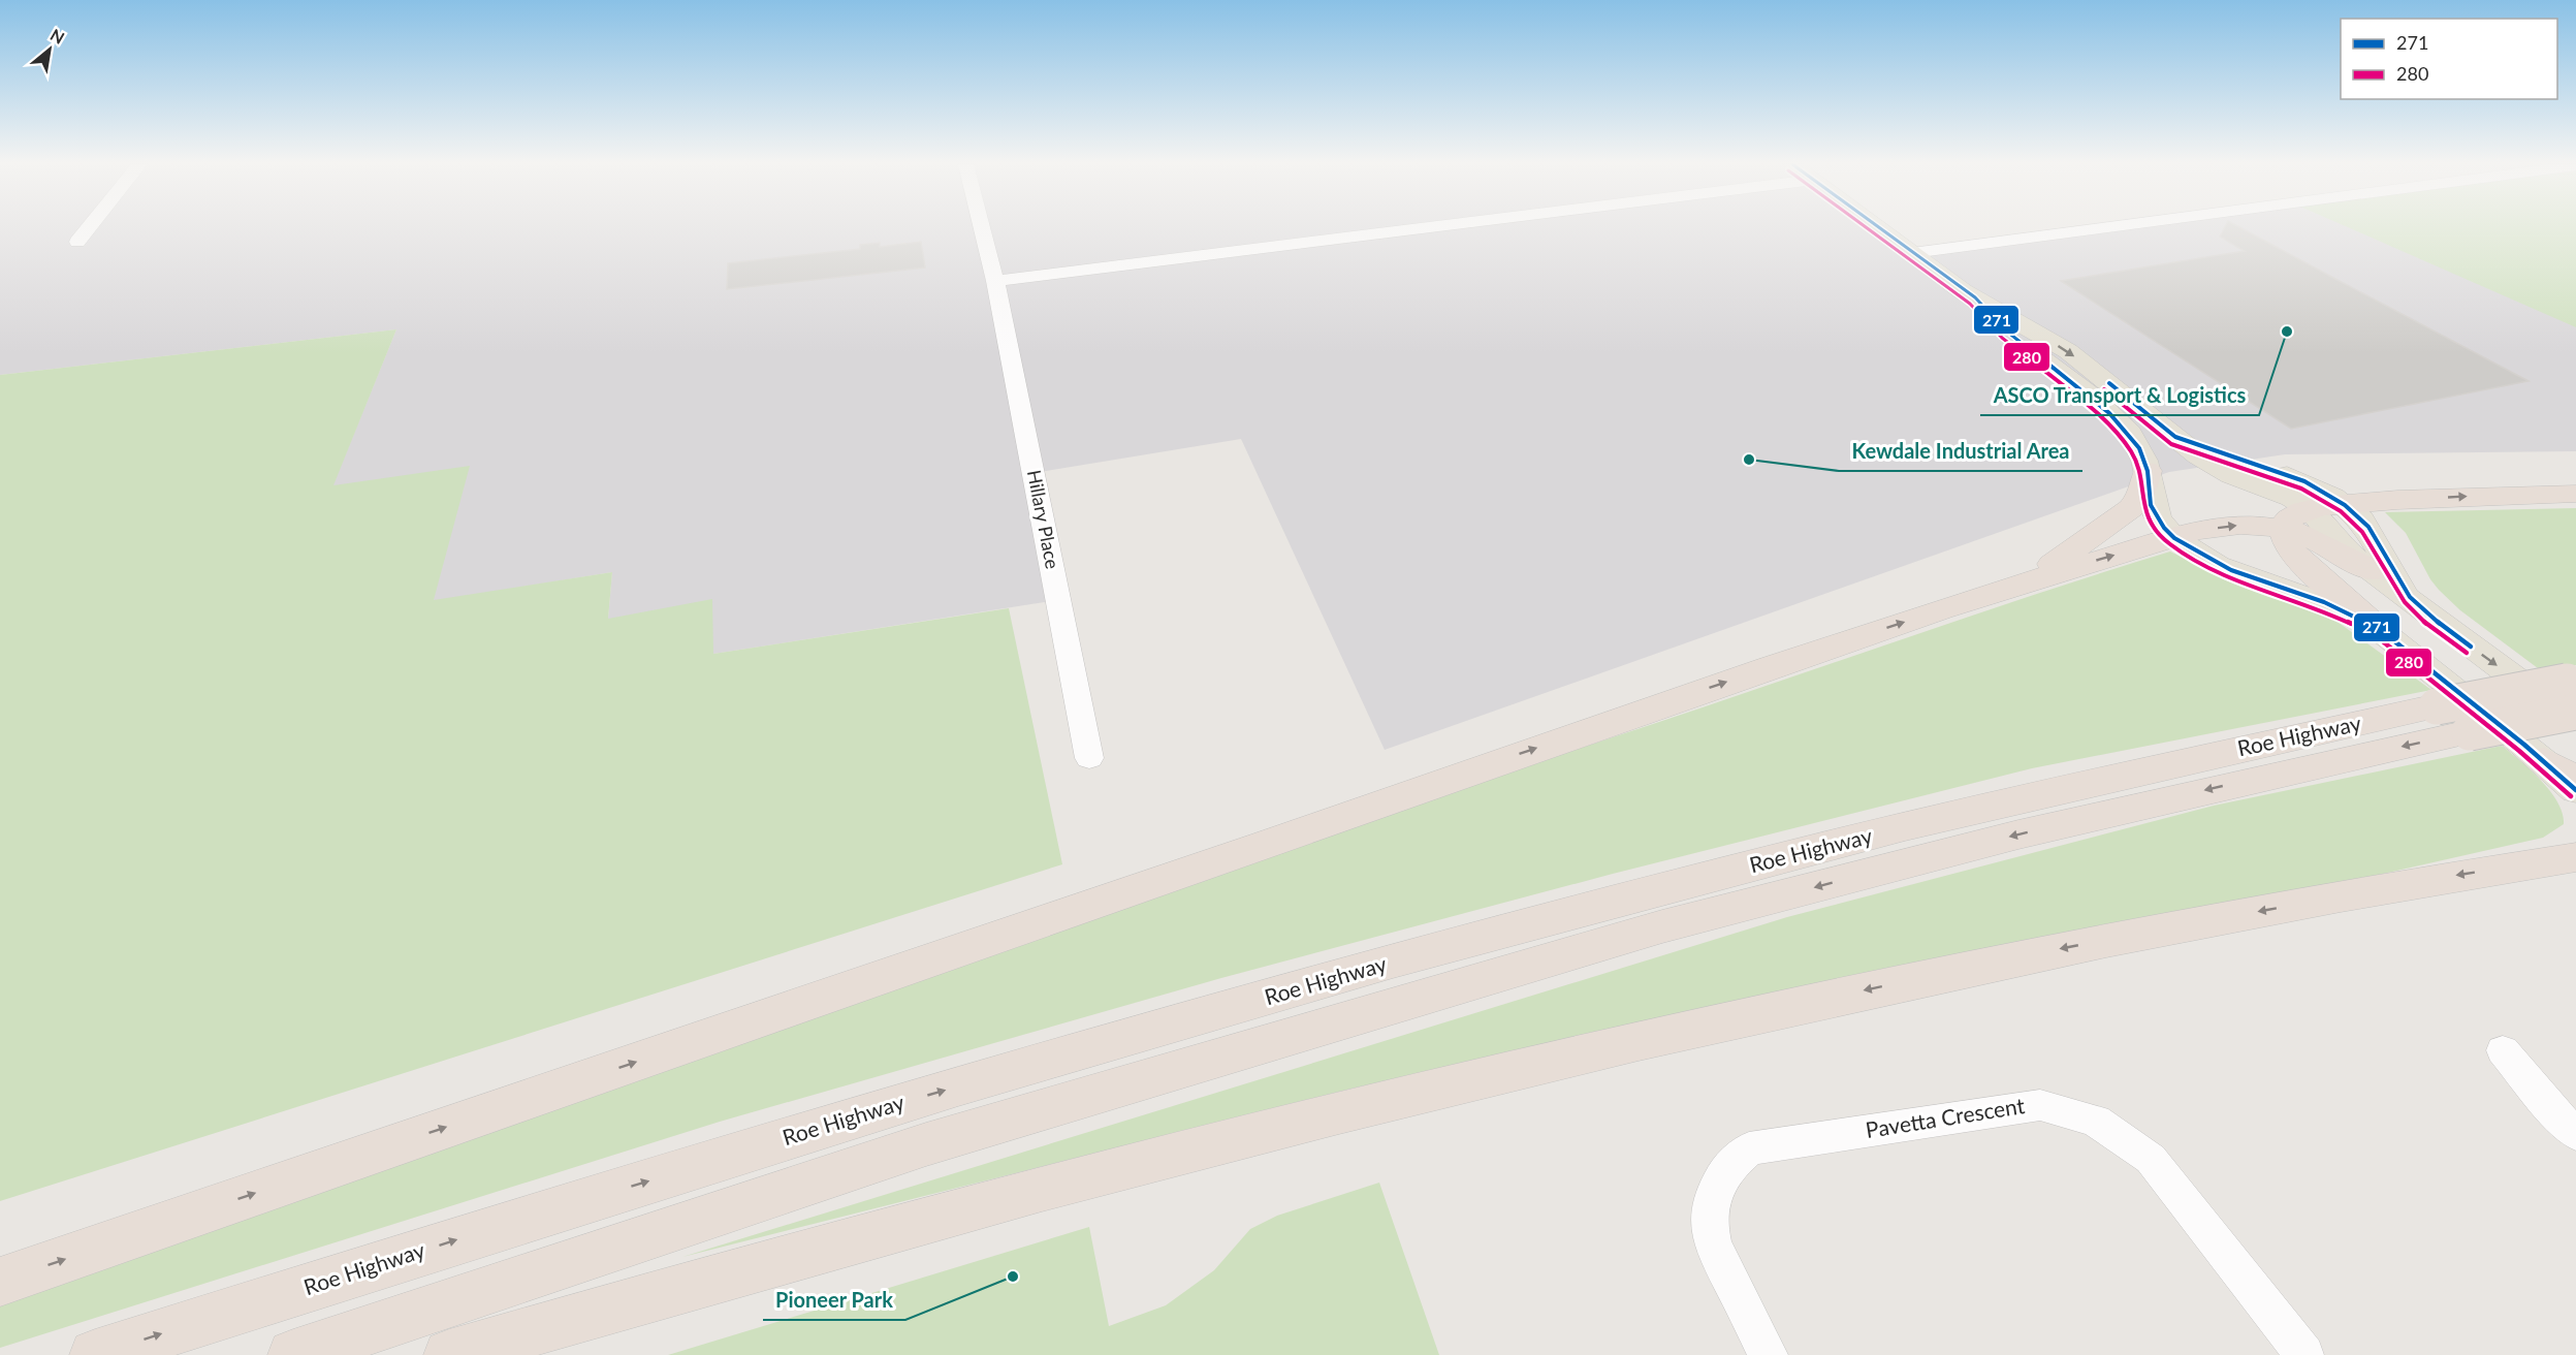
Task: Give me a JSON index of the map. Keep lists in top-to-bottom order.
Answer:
{
  "streets": {
    "highway": ["Roe Highway"],
    "street": ["Hillary Place", "Pavetta Crescent"]
  },
  "places": ["ASCO Transport & Logistics", "Kewdale Industrial Area", "Pioneer Park"],
  "lines": ["transit line 271", "transit line 280"],
  "legend": ["271", "280"],
  "north": "top right"
}
